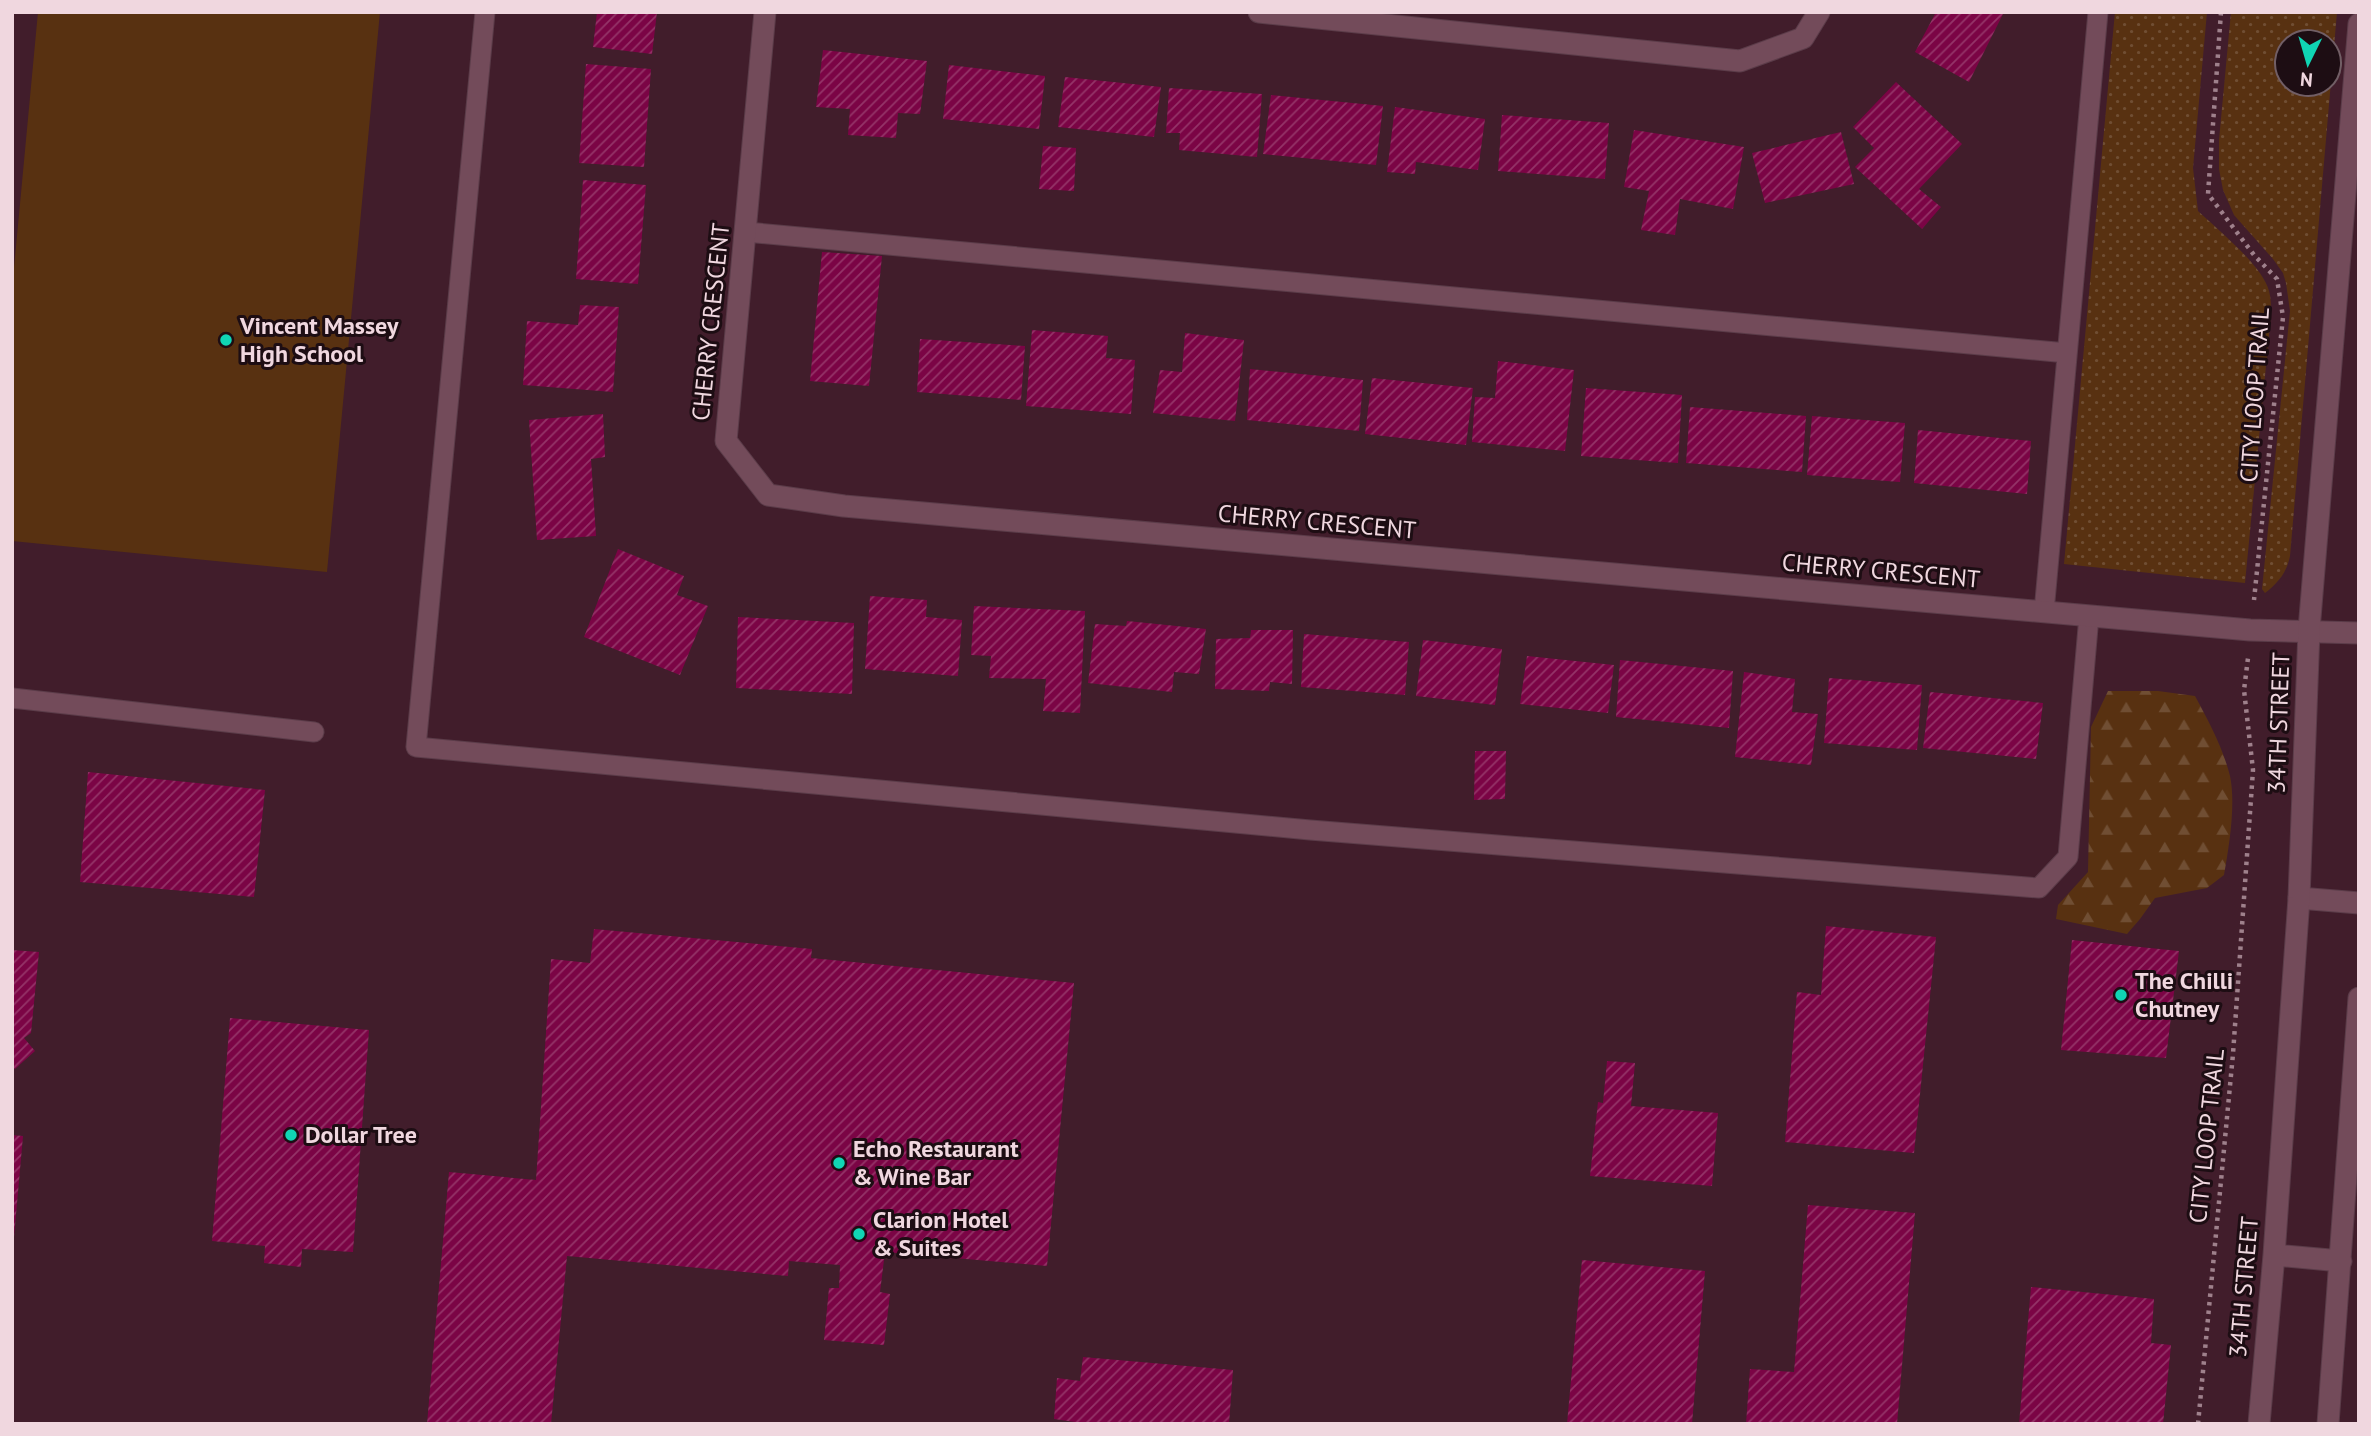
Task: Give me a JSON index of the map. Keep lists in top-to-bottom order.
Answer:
{
  "streets": {
    "street": ["CHERRY CRESCENT", "34TH STREET"],
    "path": ["CITY LOOP TRAIL"]
  },
  "crossings": [
    ["CHERRY CRESCENT", "34TH STREET"]
  ],
  "places": [
    "Vincent Massey High School",
    "The Chilli Chutney",
    "Dollar Tree",
    "Echo Restaurant & Wine Bar",
    "Clarion Hotel & Suites"
  ],
  "north": "bottom"
}
